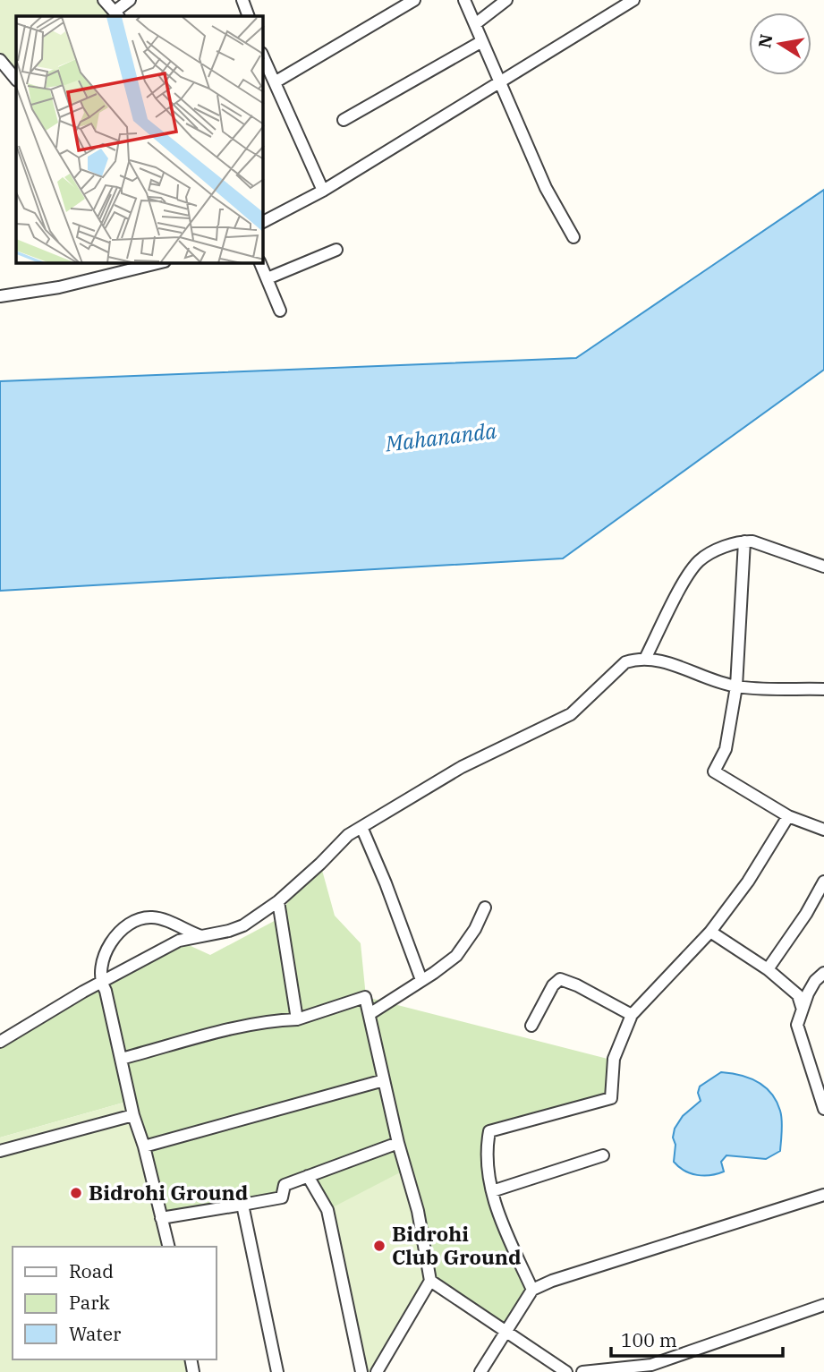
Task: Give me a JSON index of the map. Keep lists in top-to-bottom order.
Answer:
{
  "water": ["Mahananda"],
  "places": ["Bidrohi Ground", "Bidrohi Club Ground"],
  "legend": ["Road", "Park", "Water"],
  "scale_bar": "100 m",
  "north": "left"
}
